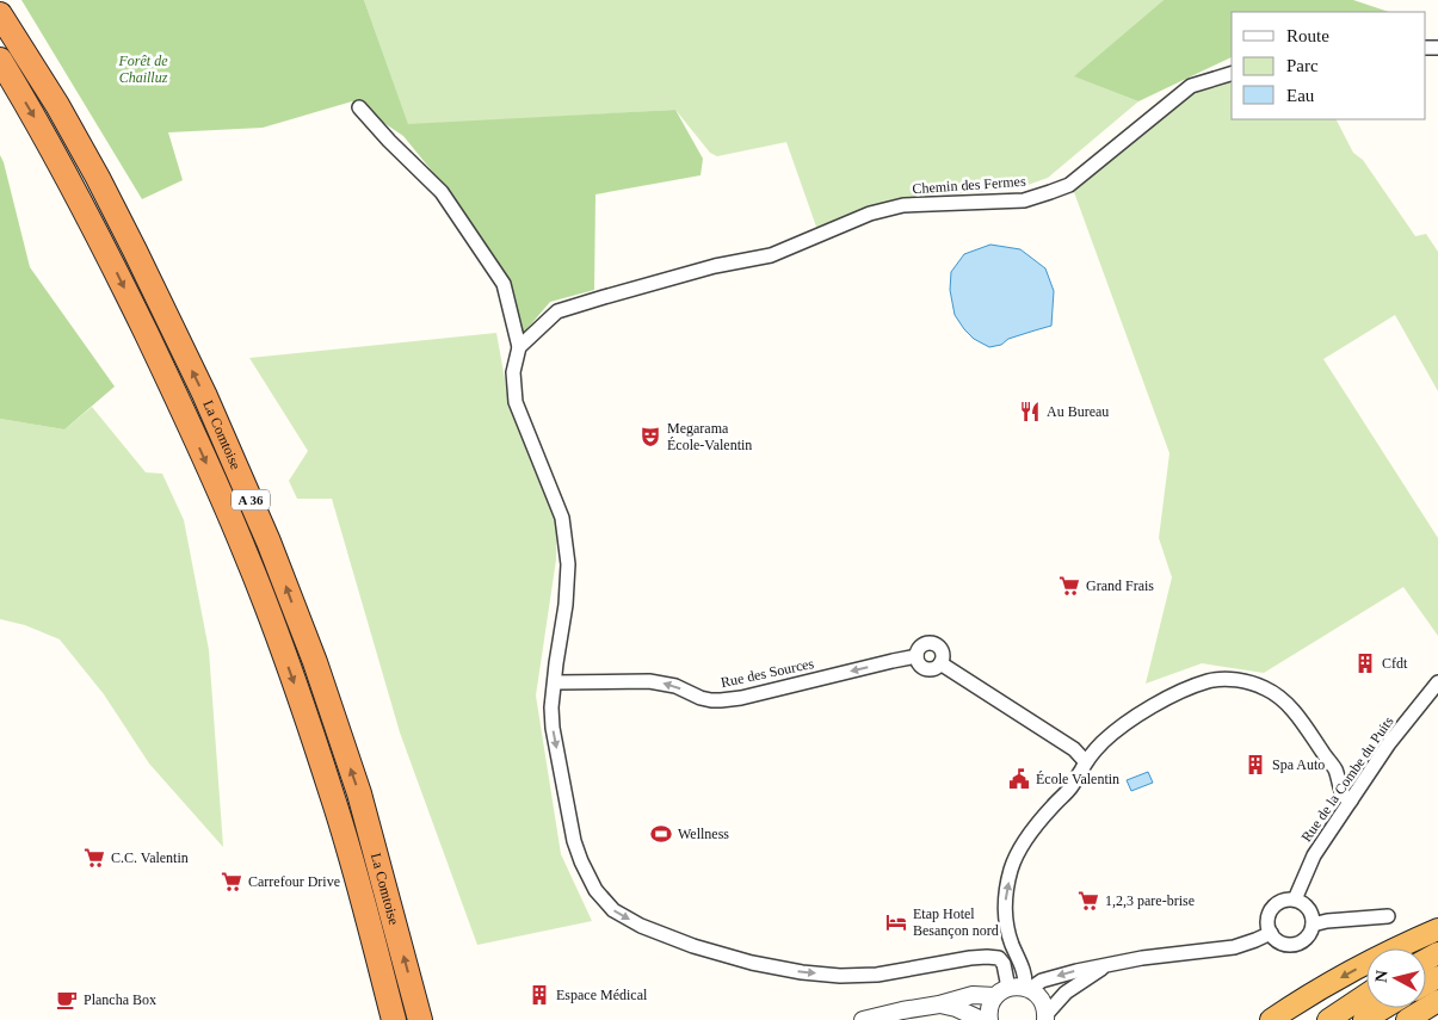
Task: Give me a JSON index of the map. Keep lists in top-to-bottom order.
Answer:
{
  "streets": {
    "highway": ["La Comtoise", "A 36"],
    "street": ["Chemin des Fermes", "Rue des Sources", "Rue de la Combe du Puits"]
  },
  "one_way": ["Rue des Sources"],
  "parks": ["Forêt de Chailluz"],
  "places": {
    "restaurant": ["Au Bureau"],
    "theatre": ["Megarama École-Valentin"],
    "supermarket": [
      "Grand Frais",
      "C.C. Valentin",
      "Carrefour Drive",
      "1,2,3 pare-brise"
    ],
    "building": ["Cfdt", "Spa Auto", "Espace Médical"],
    "public building": ["École Valentin"],
    "sports": ["Wellness"],
    "hotel": ["Etap Hotel Besançon nord"],
    "cafe": ["Plancha Box"]
  },
  "legend": ["Route", "Parc", "Eau"],
  "north": "left"
}
